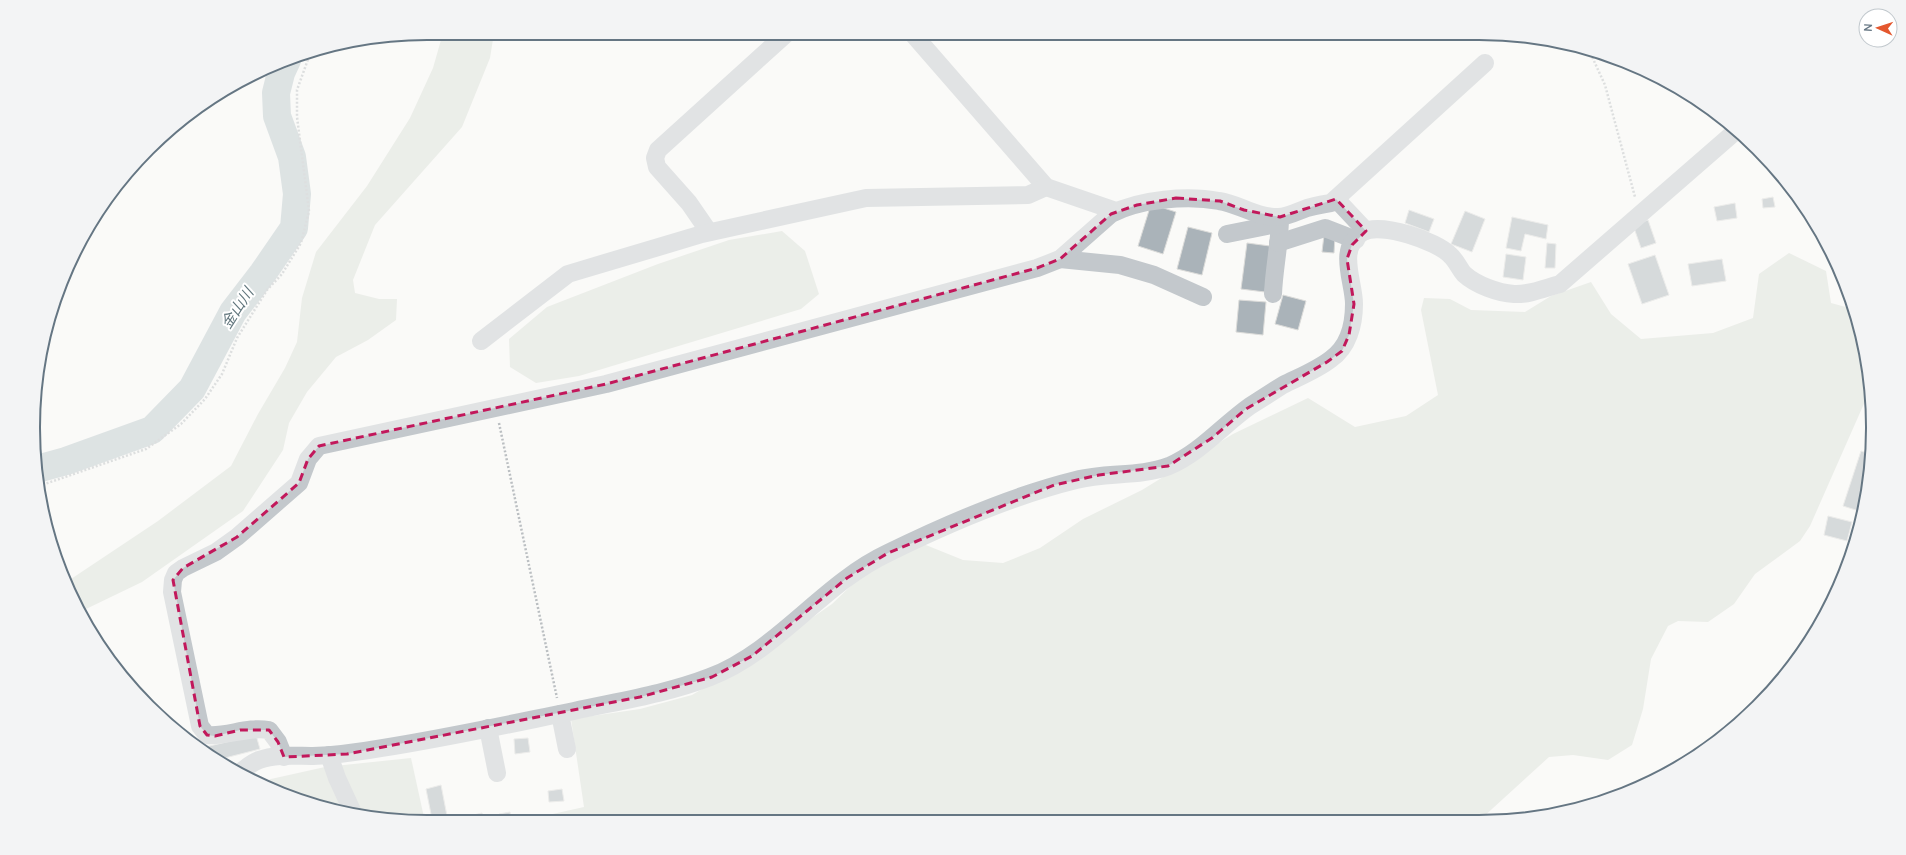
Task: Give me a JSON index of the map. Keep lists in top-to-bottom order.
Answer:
{
  "water": ["金山川"],
  "north": "left"
}
